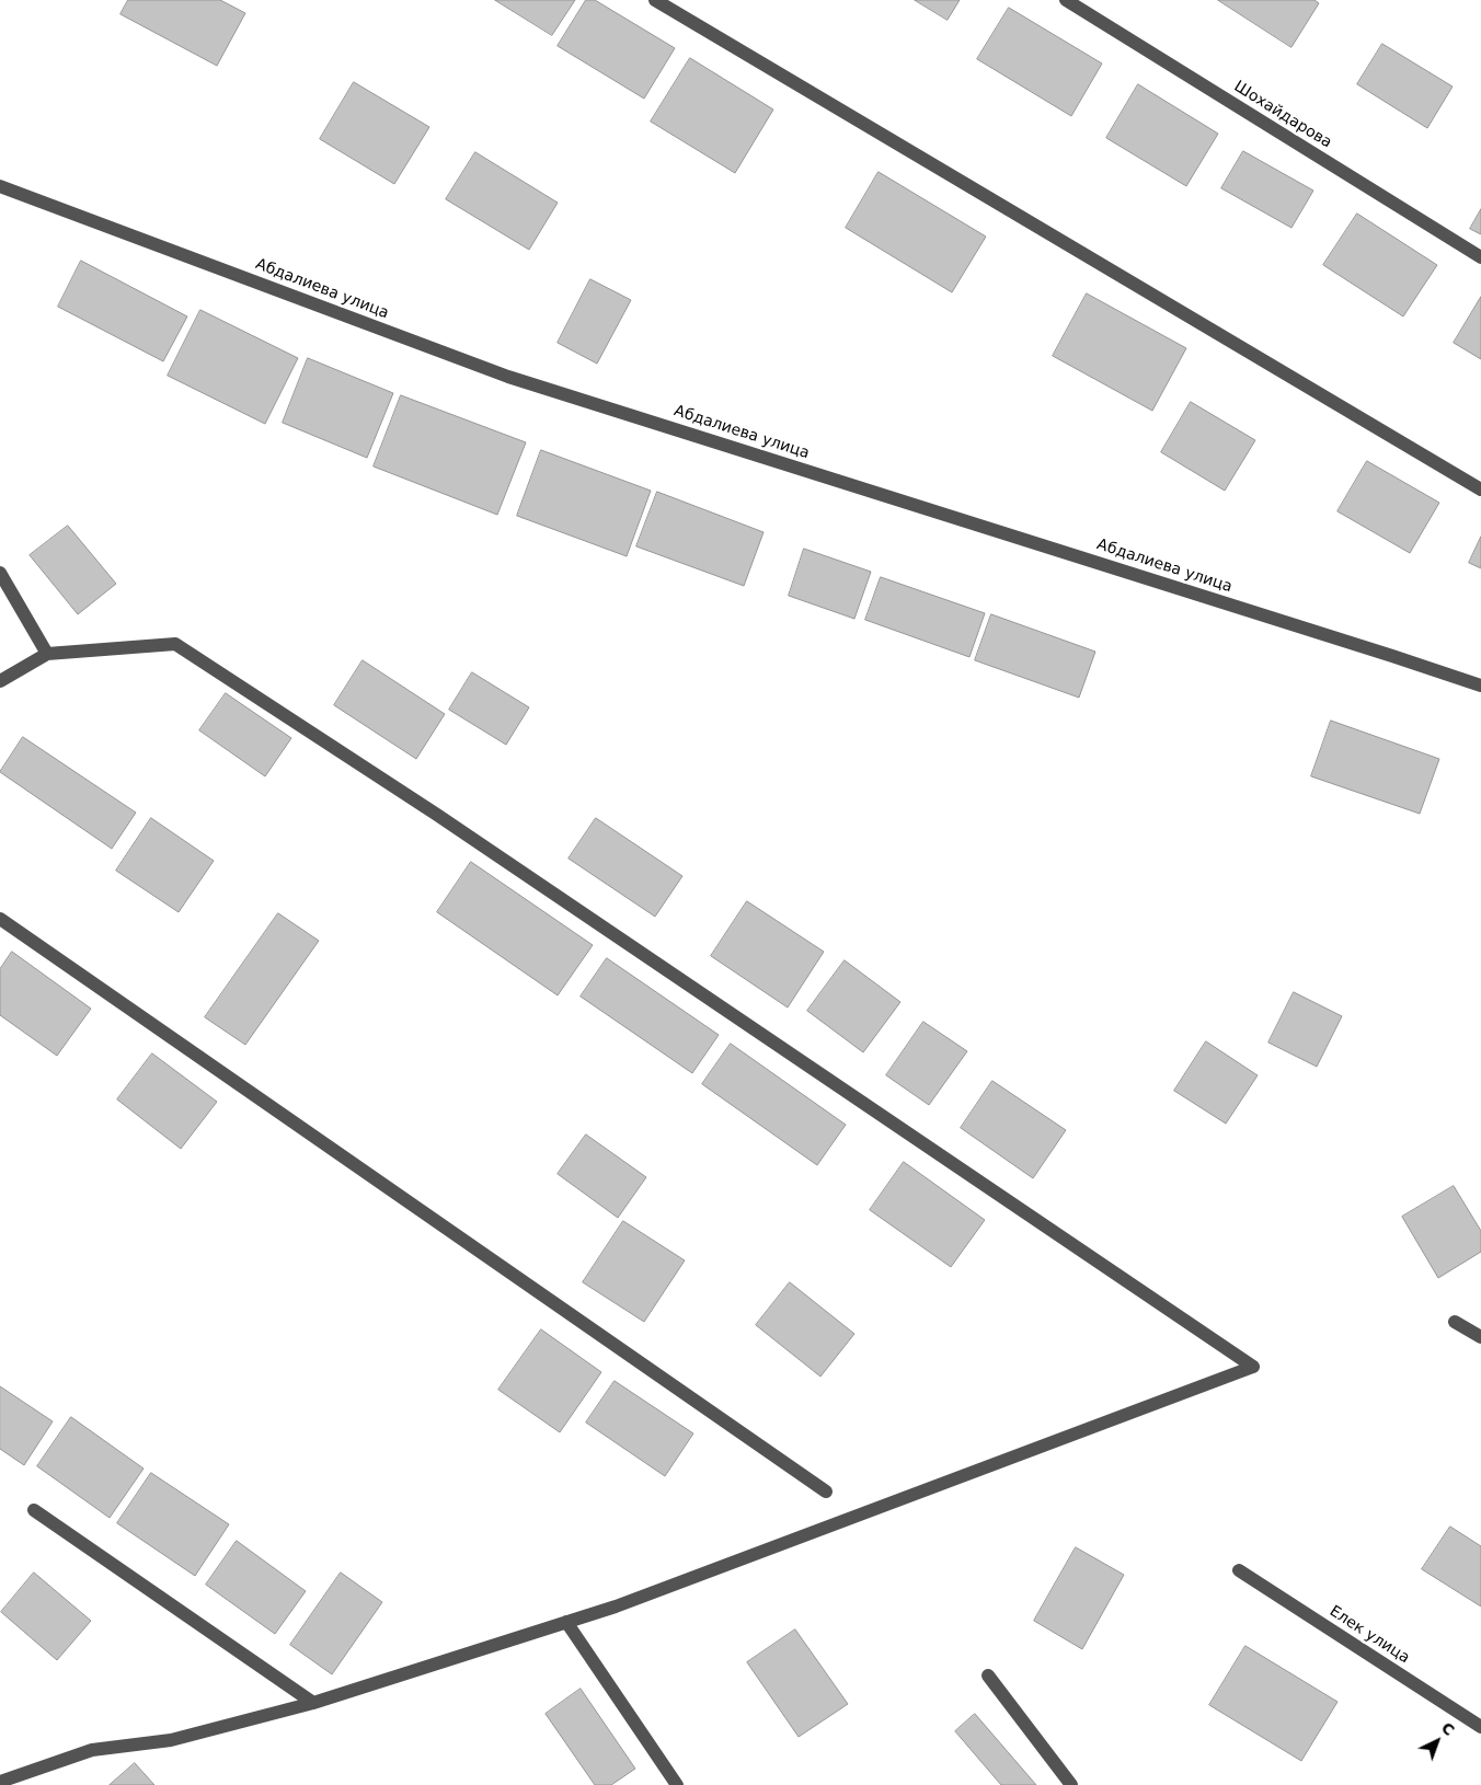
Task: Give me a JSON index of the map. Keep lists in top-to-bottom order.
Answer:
{
  "streets": {
    "street": ["Шохайдарова", "Абдалиева улица", "Елек улица"]
  },
  "north": "top right"
}
